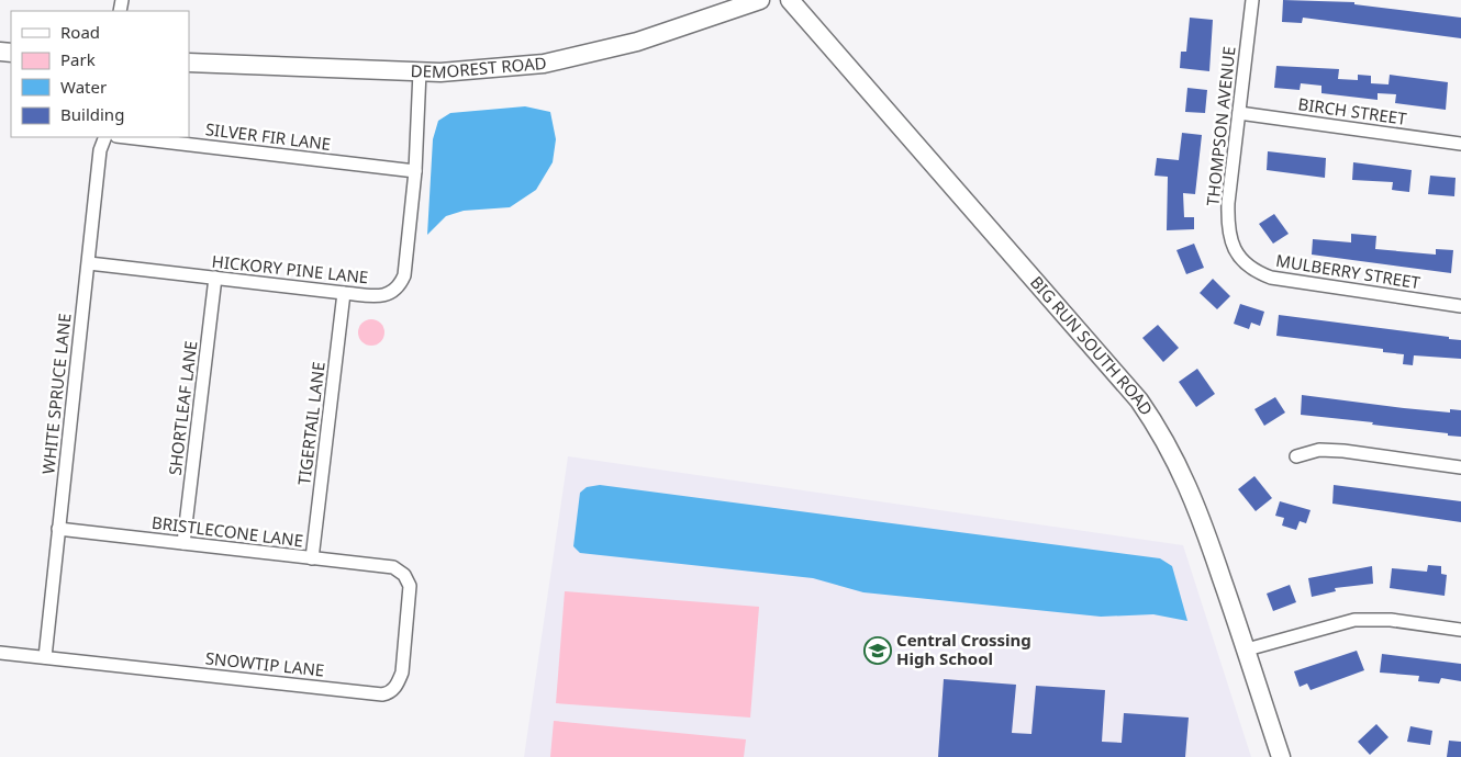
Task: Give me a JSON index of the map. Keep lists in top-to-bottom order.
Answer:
{
  "streets": {
    "street": [
      "DEMOREST ROAD",
      "BIRCH STREET",
      "THOMPSON AVENUE",
      "SILVER FIR LANE",
      "HICKORY PINE LANE",
      "MULBERRY STREET",
      "BIG RUN SOUTH ROAD",
      "WHITE SPRUCE LANE",
      "SHORTLEAF LANE",
      "TIGERTAIL LANE",
      "BRISTLECONE LANE",
      "SNOWTIP LANE"
    ]
  },
  "crossings": [
    ["DEMOREST ROAD", "HICKORY PINE LANE"],
    ["BIRCH STREET", "THOMPSON AVENUE"],
    ["THOMPSON AVENUE", "MULBERRY STREET"],
    ["SILVER FIR LANE", "HICKORY PINE LANE"],
    ["HICKORY PINE LANE", "WHITE SPRUCE LANE"],
    ["HICKORY PINE LANE", "SHORTLEAF LANE"],
    ["HICKORY PINE LANE", "TIGERTAIL LANE"],
    ["WHITE SPRUCE LANE", "BRISTLECONE LANE"],
    ["WHITE SPRUCE LANE", "SNOWTIP LANE"],
    ["SHORTLEAF LANE", "BRISTLECONE LANE"],
    ["TIGERTAIL LANE", "BRISTLECONE LANE"],
    ["BRISTLECONE LANE", "SNOWTIP LANE"]
  ],
  "places": {
    "school or university": ["Central Crossing High School"]
  },
  "legend": [
    "Road",
    "Park",
    "Water",
    "Building"
  ]
}
